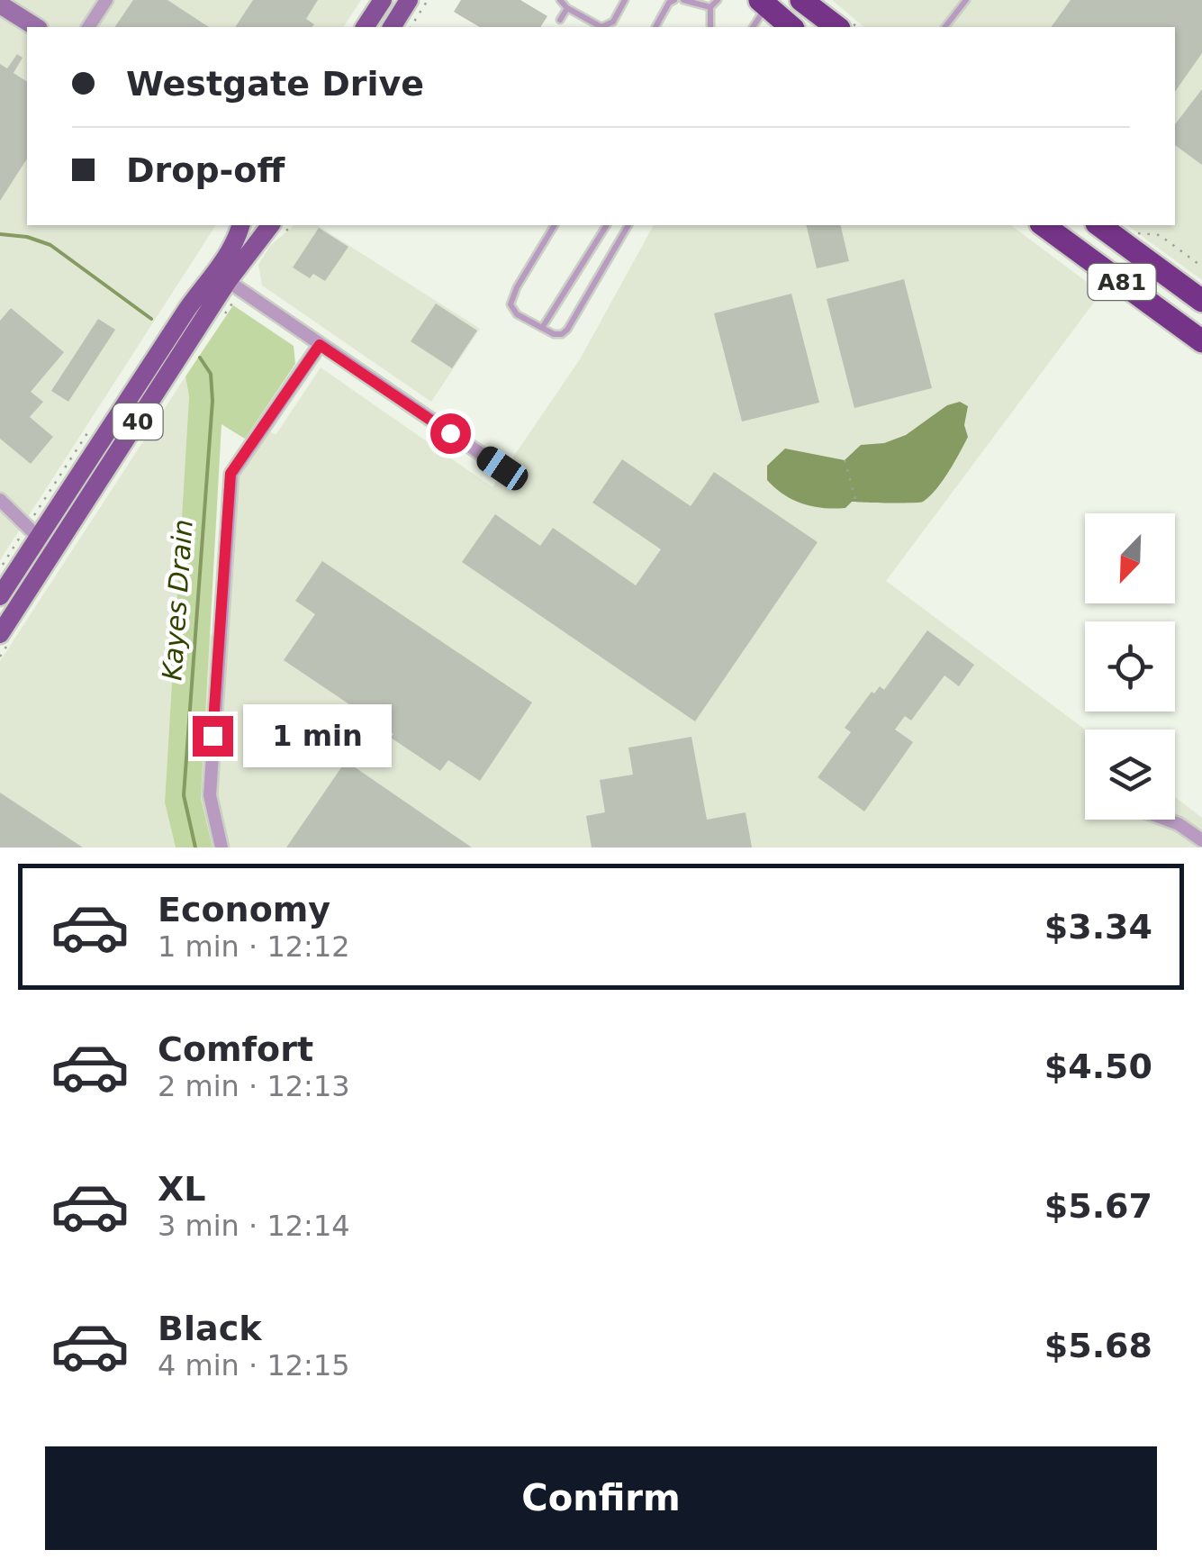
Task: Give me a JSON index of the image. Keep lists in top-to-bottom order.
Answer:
{
  "streets": {
    "highway": ["A81"],
    "main road": ["40"]
  },
  "water": ["Kayes Drain"],
  "north": "bottom left",
  "page": {
    "banner": ["Westgate Drive", "Drop-off"],
    "bubble": "1 min",
    "list": [
      {
        "name": "Economy",
        "note": "1 min · 12:12",
        "value": "$3.34"
      },
      {
        "name": "Comfort",
        "note": "2 min · 12:13",
        "value": "$4.50"
      },
      {
        "name": "XL",
        "note": "3 min · 12:14",
        "value": "$5.67"
      },
      {
        "name": "Black",
        "note": "4 min · 12:15",
        "value": "$5.68"
      }
    ],
    "buttons": "Confirm"
  }
}
